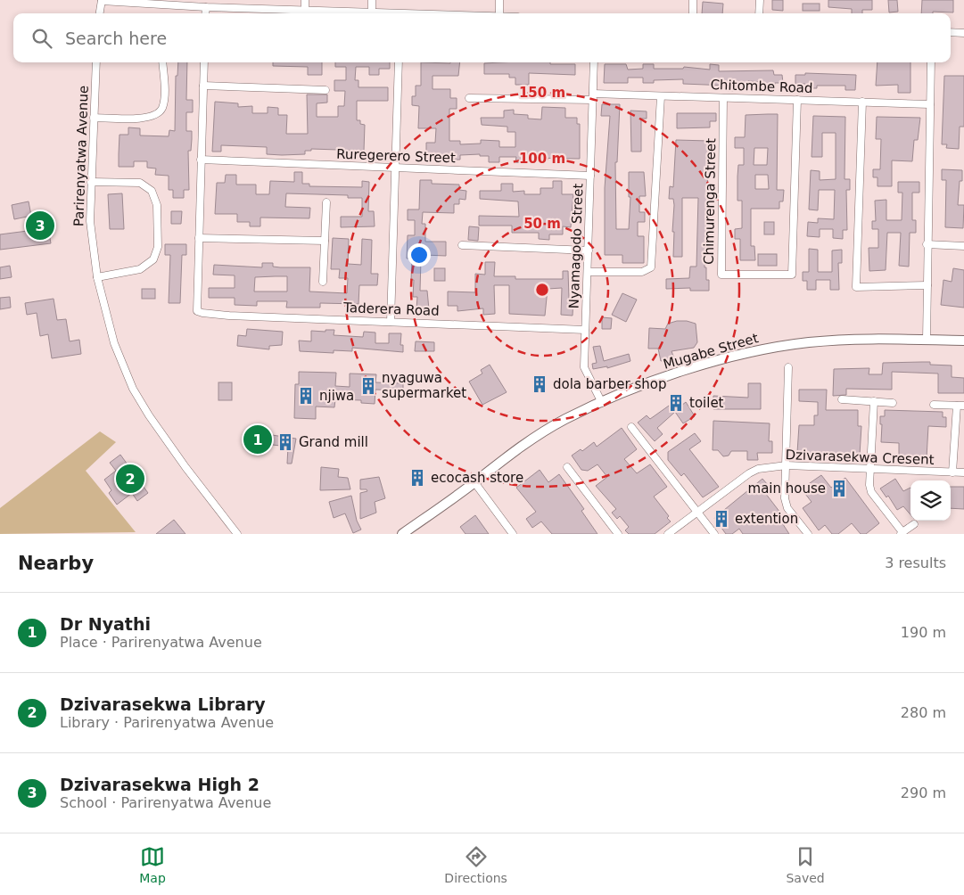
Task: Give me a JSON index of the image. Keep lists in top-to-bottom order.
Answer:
{
  "streets": {
    "street": [
      "Chitombe Road",
      "Parirenyatwa Avenue",
      "Ruregerero Street",
      "Chimurenga Street",
      "Nyamagodo Street",
      "Taderera Road",
      "Mugabe Street",
      "Dzivarasekwa Cresent"
    ]
  },
  "crossings": [
    ["Chitombe Road", "Chimurenga Street"],
    ["Chitombe Road", "Nyamagodo Street"],
    ["Ruregerero Street", "Nyamagodo Street"],
    ["Nyamagodo Street", "Taderera Road"],
    ["Nyamagodo Street", "Mugabe Street"]
  ],
  "places": {
    "building": [
      "dola barber shop",
      "nyaguwa supermarket",
      "njiwa",
      "toilet",
      "Grand mill",
      "ecocash store",
      "main house",
      "extention"
    ]
  },
  "page": {
    "search": "Search here",
    "pins": ["3", "1", "2"],
    "heading": ["Nearby", "3 results"],
    "list": [
      {
        "mark": "1",
        "name": "Dr Nyathi",
        "note": "Place · Parirenyatwa Avenue",
        "value": "190 m"
      },
      {
        "mark": "2",
        "name": "Dzivarasekwa Library",
        "note": "Library · Parirenyatwa Avenue",
        "value": "280 m"
      },
      {
        "mark": "3",
        "name": "Dzivarasekwa High 2",
        "note": "School · Parirenyatwa Avenue",
        "value": "290 m"
      }
    ],
    "nav": ["Map", "Directions", "Saved"]
  },
  "rings": ["150 m", "100 m", "50 m"]
}
